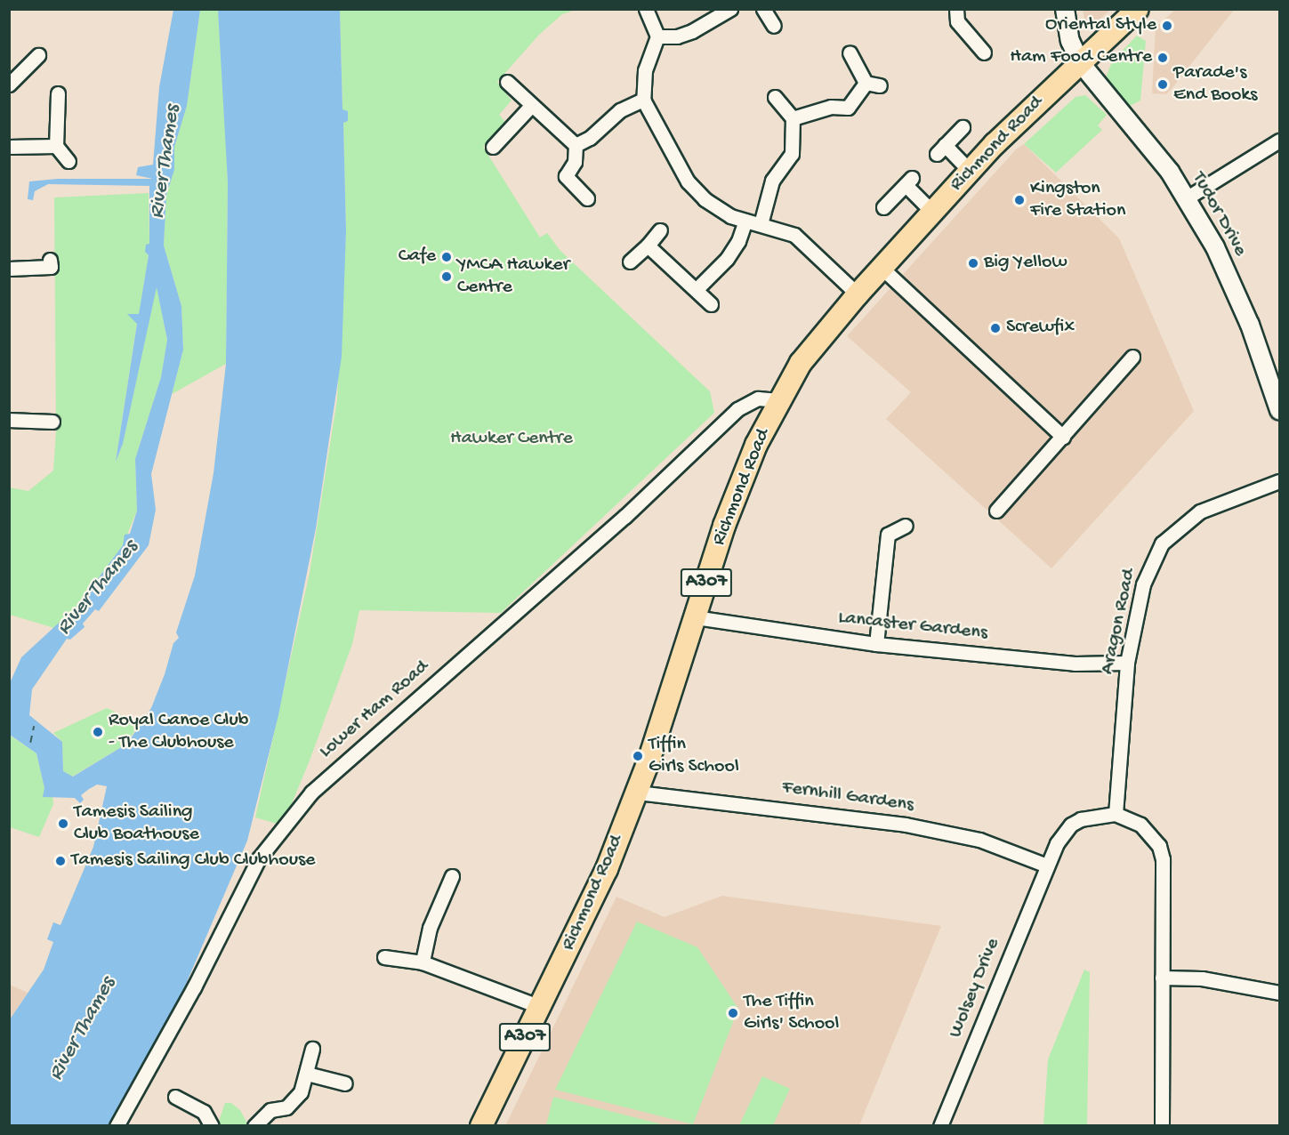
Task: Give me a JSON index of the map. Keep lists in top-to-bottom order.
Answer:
{
  "streets": {
    "main road": ["Richmond Road", "A307"],
    "street": [
      "Tudor Drive",
      "Aragon Road",
      "Lancaster Gardens",
      "Lower Ham Road",
      "Fernhill Gardens",
      "Wolsey Drive"
    ]
  },
  "crossings": [
    ["Richmond Road", "Tudor Drive"],
    ["Richmond Road", "Lancaster Gardens"],
    ["Richmond Road", "Lower Ham Road"],
    ["Richmond Road", "Fernhill Gardens"],
    ["Aragon Road", "Lancaster Gardens"],
    ["Fernhill Gardens", "Wolsey Drive"]
  ],
  "water": ["River Thames"],
  "parks": ["Hawker Centre"],
  "places": [
    "Oriental Style",
    "Ham Food Centre",
    "Parade's End Books",
    "Kingston Fire Station",
    "Cafe",
    "Big Yellow",
    "YMCA Hawker Centre",
    "Screwfix",
    "Royal Canoe Club - The Clubhouse",
    "Tiffin Girls School",
    "Tamesis Sailing Club Boathouse",
    "Tamesis Sailing Club Clubhouse",
    "The Tiffin Girls' School"
  ]
}
